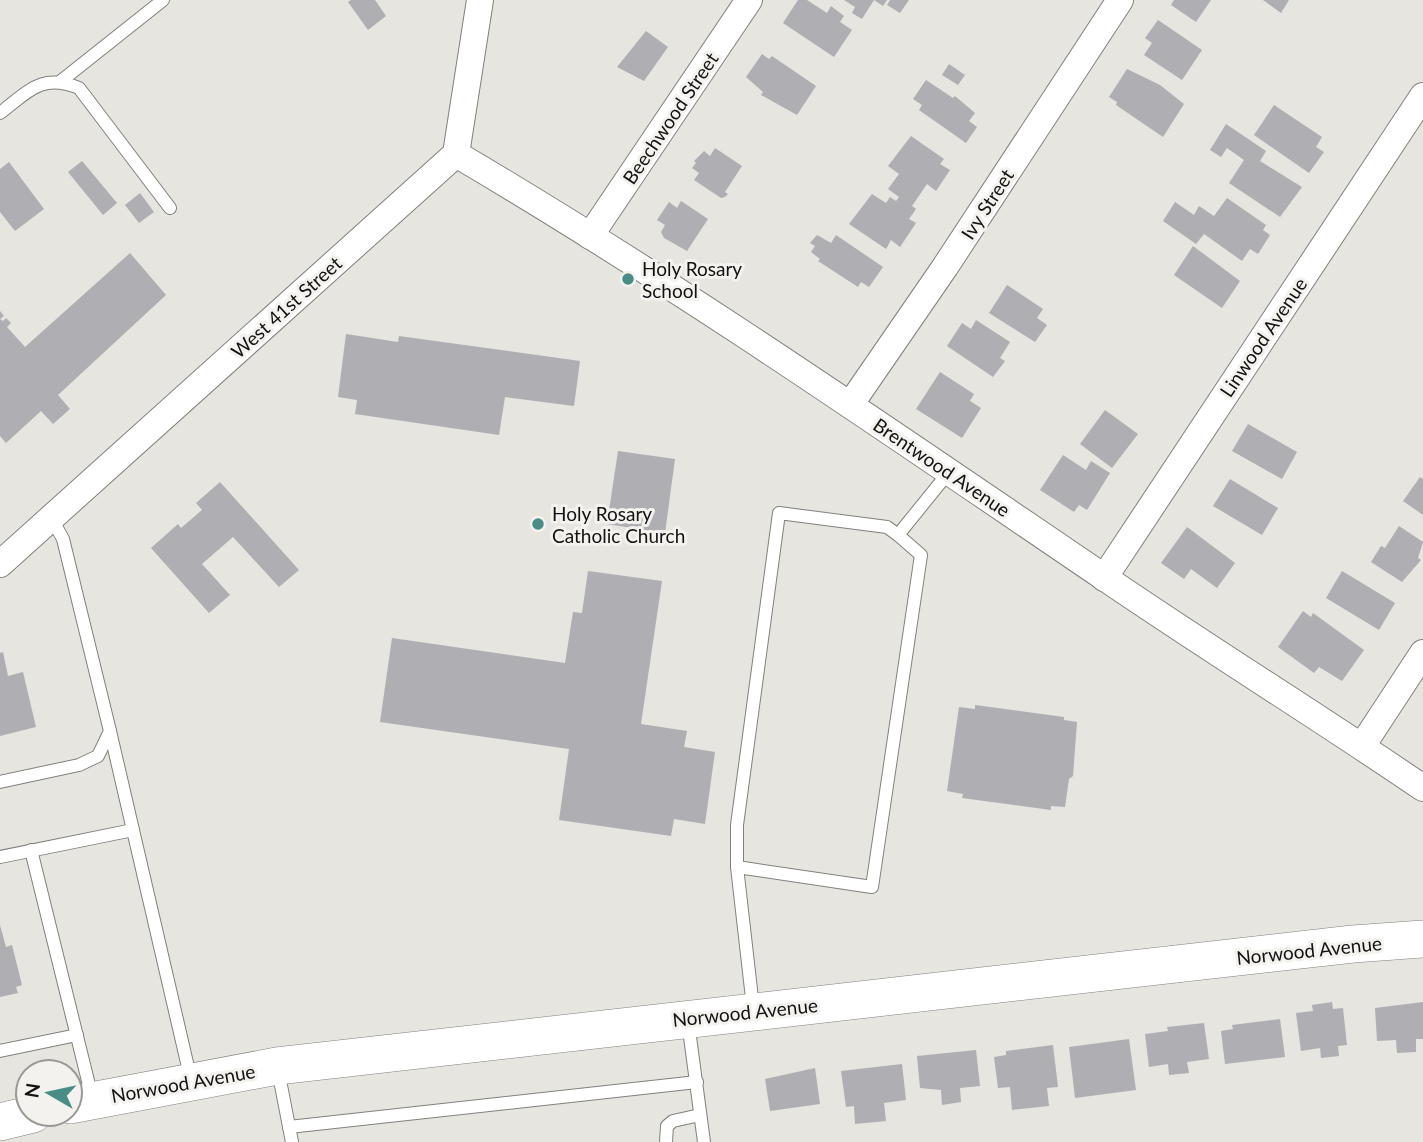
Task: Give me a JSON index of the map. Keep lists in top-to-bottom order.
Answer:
{
  "streets": {
    "main road": ["Norwood Avenue"],
    "street": [
      "Beechwood Street",
      "Ivy Street",
      "West 41st Street",
      "Linwood Avenue",
      "Brentwood Avenue"
    ]
  },
  "crossings": [
    ["Beechwood Street", "Brentwood Avenue"],
    ["Ivy Street", "Brentwood Avenue"],
    ["West 41st Street", "Brentwood Avenue"],
    ["Linwood Avenue", "Brentwood Avenue"]
  ],
  "places": ["Holy Rosary School", "Holy Rosary Catholic Church"],
  "north": "left"
}
